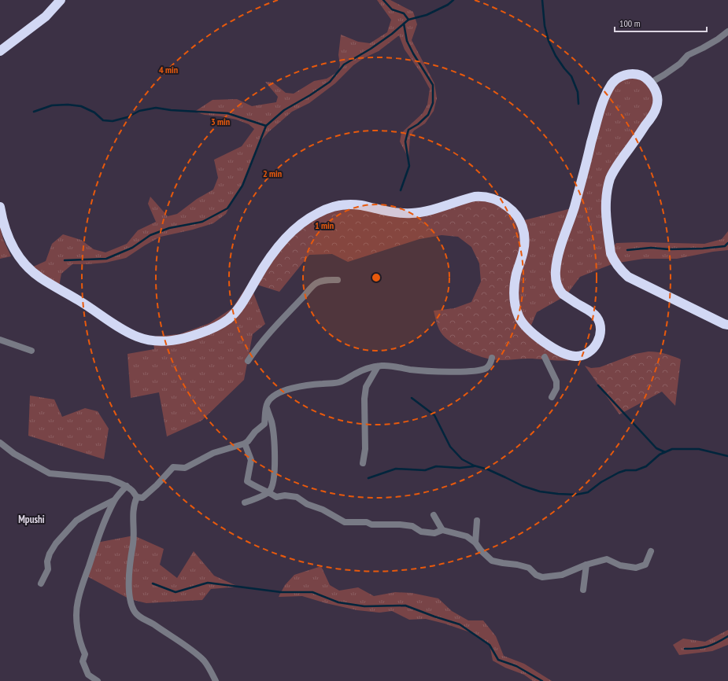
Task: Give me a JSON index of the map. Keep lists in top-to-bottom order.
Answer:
{
  "districts": ["Mpushi"],
  "scale_bar": "100 m",
  "rings": [
    "4 min",
    "3 min",
    "2 min",
    "1 min"
  ]
}
